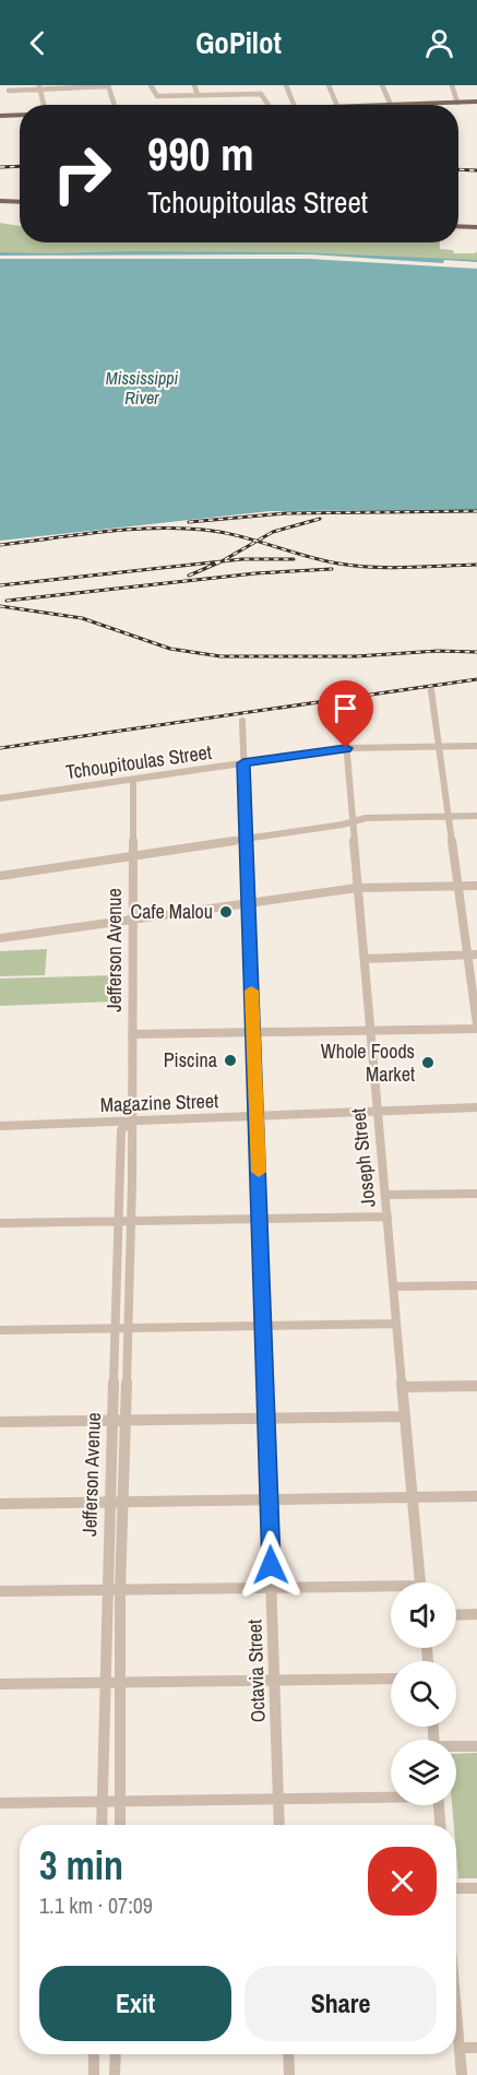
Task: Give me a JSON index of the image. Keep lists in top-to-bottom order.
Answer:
{
  "streets": {
    "street": [
      "Tchoupitoulas Street",
      "Jefferson Avenue",
      "Magazine Street",
      "Joseph Street",
      "Octavia Street"
    ]
  },
  "crossings": [
    ["Tchoupitoulas Street", "Jefferson Avenue"],
    ["Tchoupitoulas Street", "Joseph Street"],
    ["Tchoupitoulas Street", "Octavia Street"],
    ["Jefferson Avenue", "Magazine Street"],
    ["Magazine Street", "Joseph Street"],
    ["Magazine Street", "Octavia Street"]
  ],
  "water": ["Mississippi River"],
  "places": ["Cafe Malou", "Piscina", "Whole Foods Market"],
  "page": {
    "header": "GoPilot",
    "turn": ["990 m", "Tchoupitoulas Street"],
    "heading": ["3 min", "1.1 km · 07:09"],
    "buttons": ["Exit", "Share"]
  }
}
